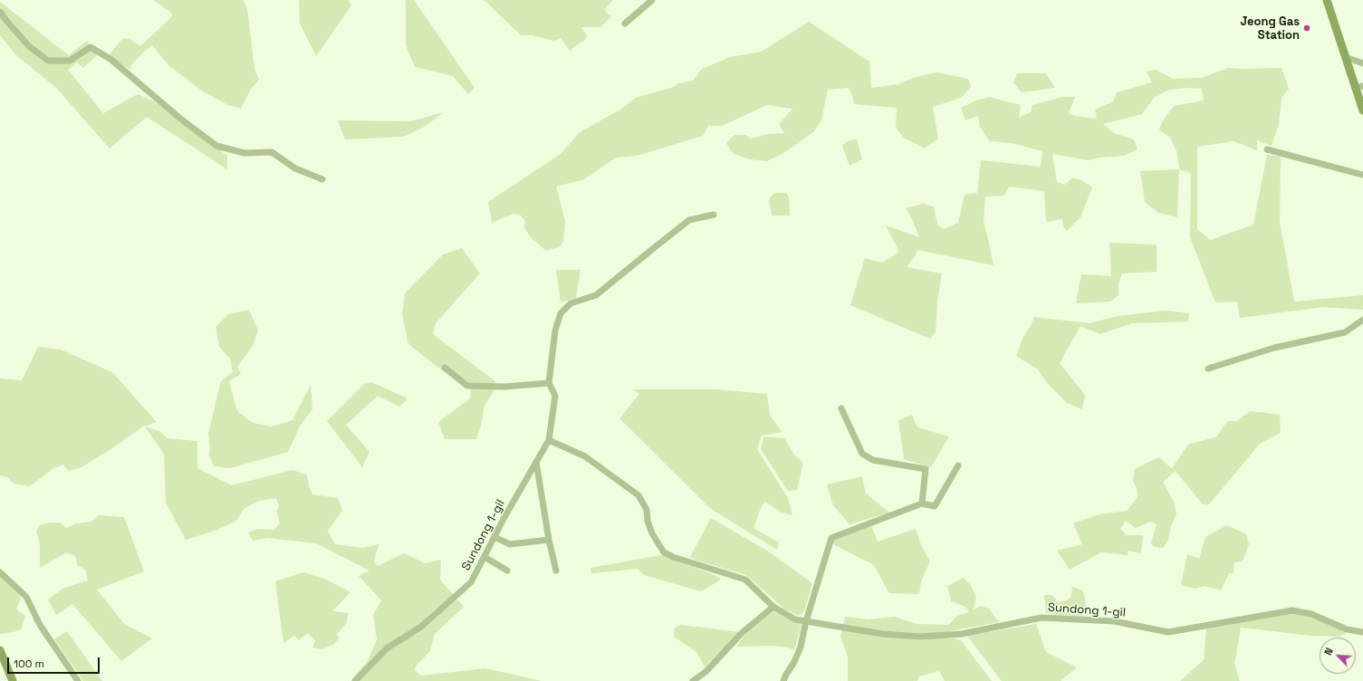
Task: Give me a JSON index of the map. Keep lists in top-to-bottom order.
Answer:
{
  "streets": {
    "street": ["Sundong 1-gil"]
  },
  "places": ["Jeong Gas Station"],
  "scale_bar": "100 m",
  "north": "top left"
}
